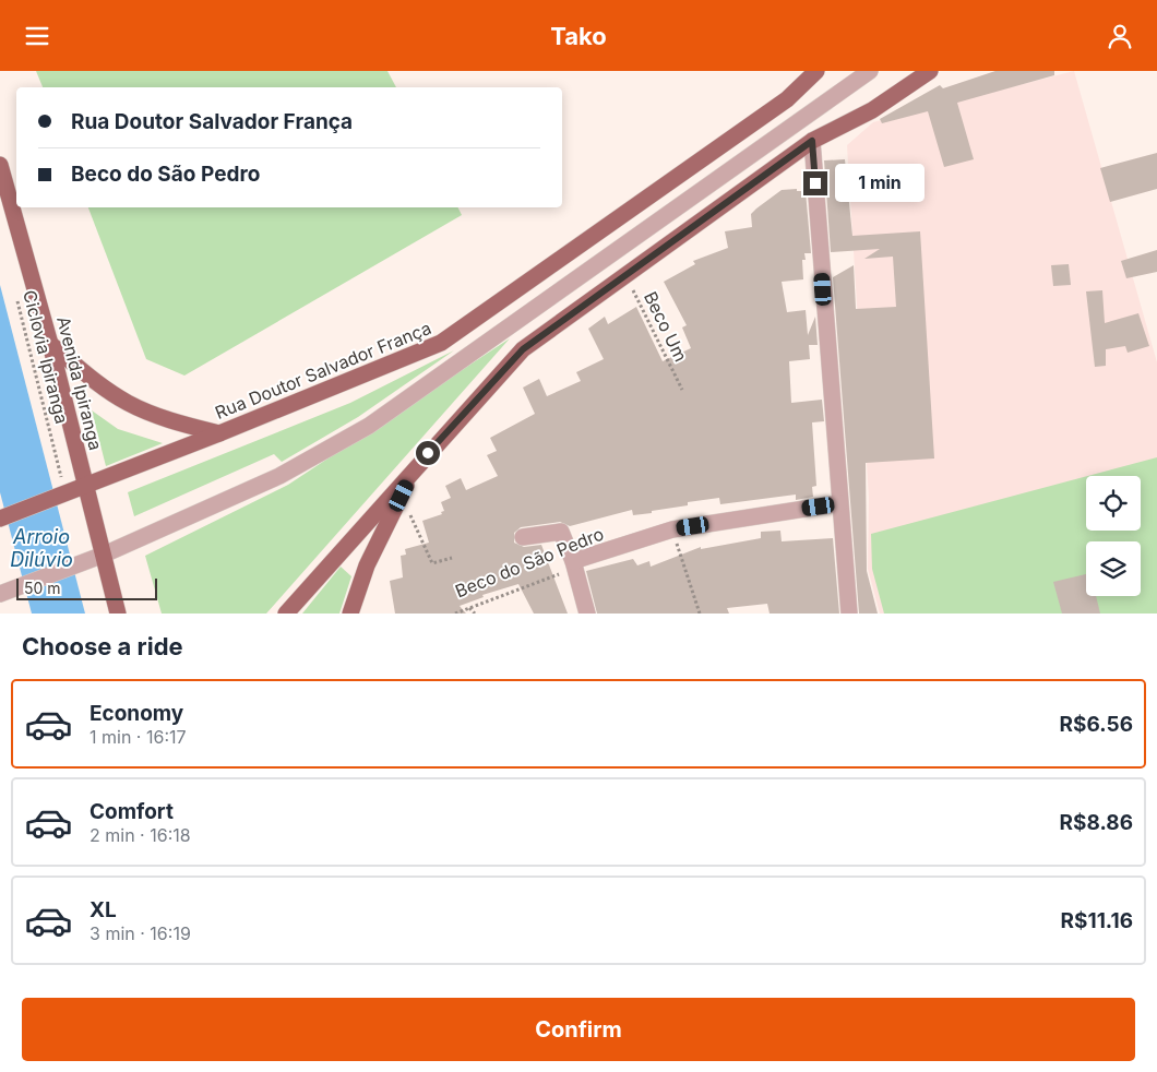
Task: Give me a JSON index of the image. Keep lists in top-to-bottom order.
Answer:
{
  "streets": {
    "main road": ["Rua Doutor Salvador França", "Avenida Ipiranga"],
    "street": ["Beco do São Pedro"],
    "path": ["Beco Um", "Ciclovia Ipiranga"]
  },
  "crossings": [
    ["Ciclovia Ipiranga", "Rua Doutor Salvador França"],
    ["Rua Doutor Salvador França", "Avenida Ipiranga"]
  ],
  "water": ["Arroio Dilúvio"],
  "scale_bar": "50 m",
  "page": {
    "header": "Tako",
    "banner": ["Rua Doutor Salvador França", "Beco do São Pedro"],
    "bubble": "1 min",
    "scale": "50 m",
    "heading": "Choose a ride",
    "list": [
      {
        "name": "Economy",
        "note": "1 min · 16:17",
        "value": "R$6.56"
      },
      {
        "name": "Comfort",
        "note": "2 min · 16:18",
        "value": "R$8.86"
      },
      {
        "name": "XL",
        "note": "3 min · 16:19",
        "value": "R$11.16"
      }
    ],
    "buttons": "Confirm"
  }
}
